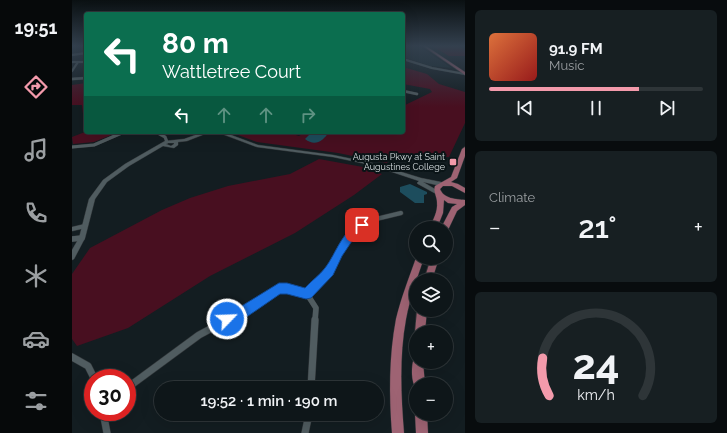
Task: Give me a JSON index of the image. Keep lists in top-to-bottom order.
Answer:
{
  "places": {
    "transit": ["Augusta Pkwy at Saint Augustines College"]
  },
  "page": {
    "tabs": "19:51",
    "turn": ["80 m", "Wattletree Court"],
    "song": ["91.9 FM", "Music"],
    "tile": "Climate",
    "heat": ["−", "21°", "+"],
    "map_buttons": ["+", "−"],
    "limit": "30",
    "trip": "19:52 · 1 min · 190 m",
    "gauge": ["24", "km/h"]
  }
}
